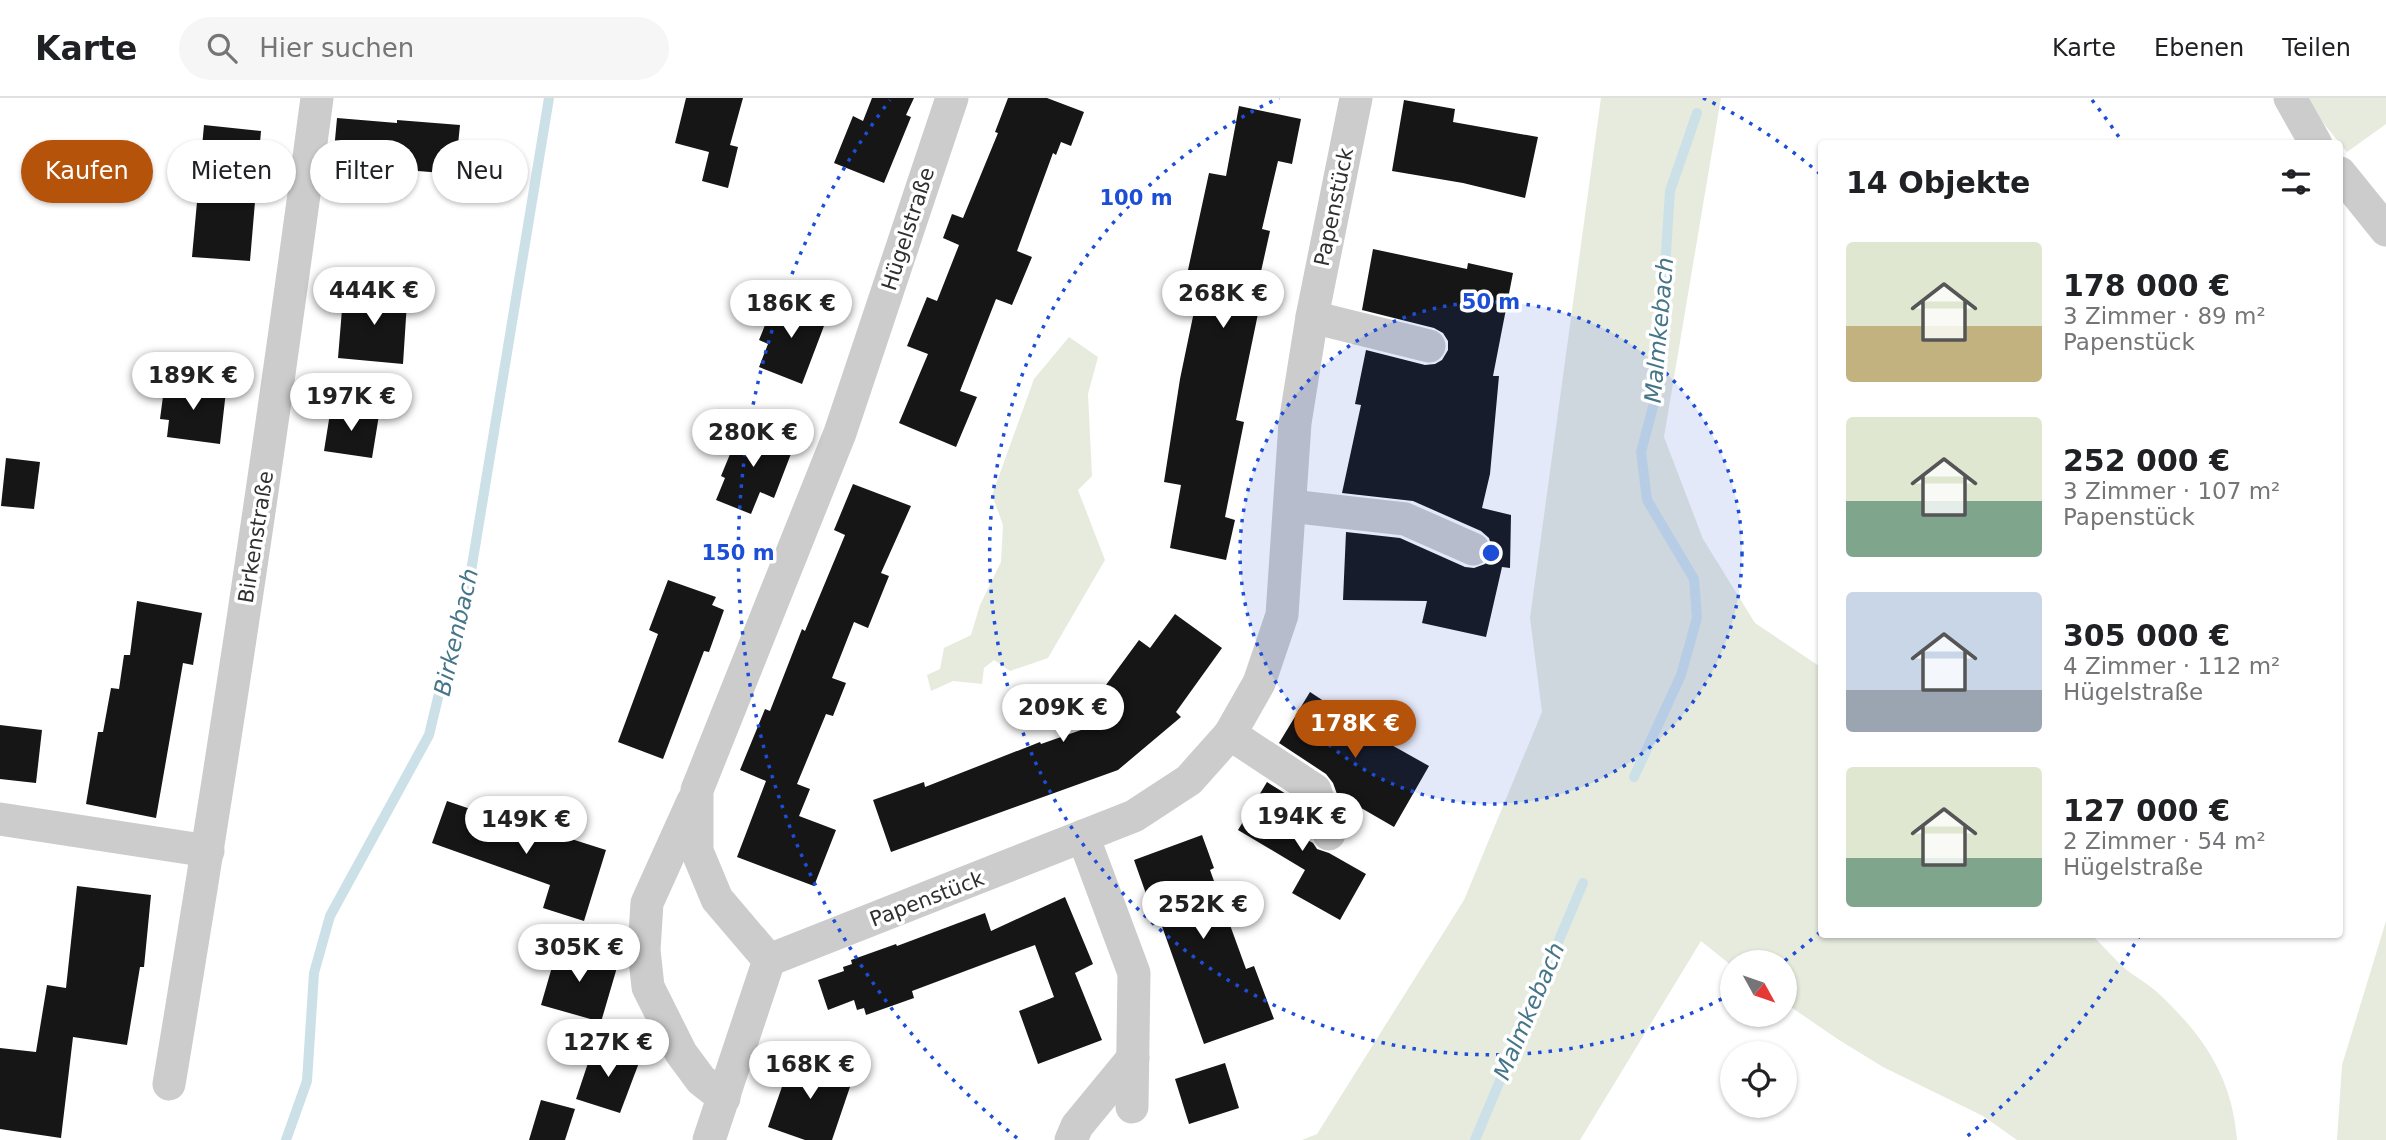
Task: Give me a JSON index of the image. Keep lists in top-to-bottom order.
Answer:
{
  "streets": {
    "street": ["Papenstück", "Hügelstraße", "Birkenstraße"]
  },
  "crossings": [
    ["Papenstück", "Hügelstraße"]
  ],
  "water": ["Malmkebach", "Birkenbach"],
  "north": "bottom right",
  "page": {
    "header": "Karte",
    "search": "Hier suchen",
    "nav": ["Karte", "Ebenen", "Teilen"],
    "chip": [
      "Kaufen",
      "Mieten",
      "Filter",
      "Neu"
    ],
    "heading": "14 Objekte",
    "list": [
      {
        "name": "178 000 €",
        "note": "3 Zimmer · 89 m² · Papenstück"
      },
      {
        "name": "252 000 €",
        "note": "3 Zimmer · 107 m² · Papenstück"
      },
      {
        "name": "305 000 €",
        "note": "4 Zimmer · 112 m² · Hügelstraße"
      },
      {
        "name": "127 000 €",
        "note": "2 Zimmer · 54 m² · Hügelstraße"
      }
    ],
    "price": [
      "444K €",
      "268K €",
      "186K €",
      "189K €",
      "197K €",
      "280K €",
      "209K €",
      "178K €",
      "194K €",
      "149K €",
      "252K €",
      "305K €",
      "127K €",
      "168K €"
    ]
  },
  "rings": ["100 m", "50 m", "150 m"]
}
